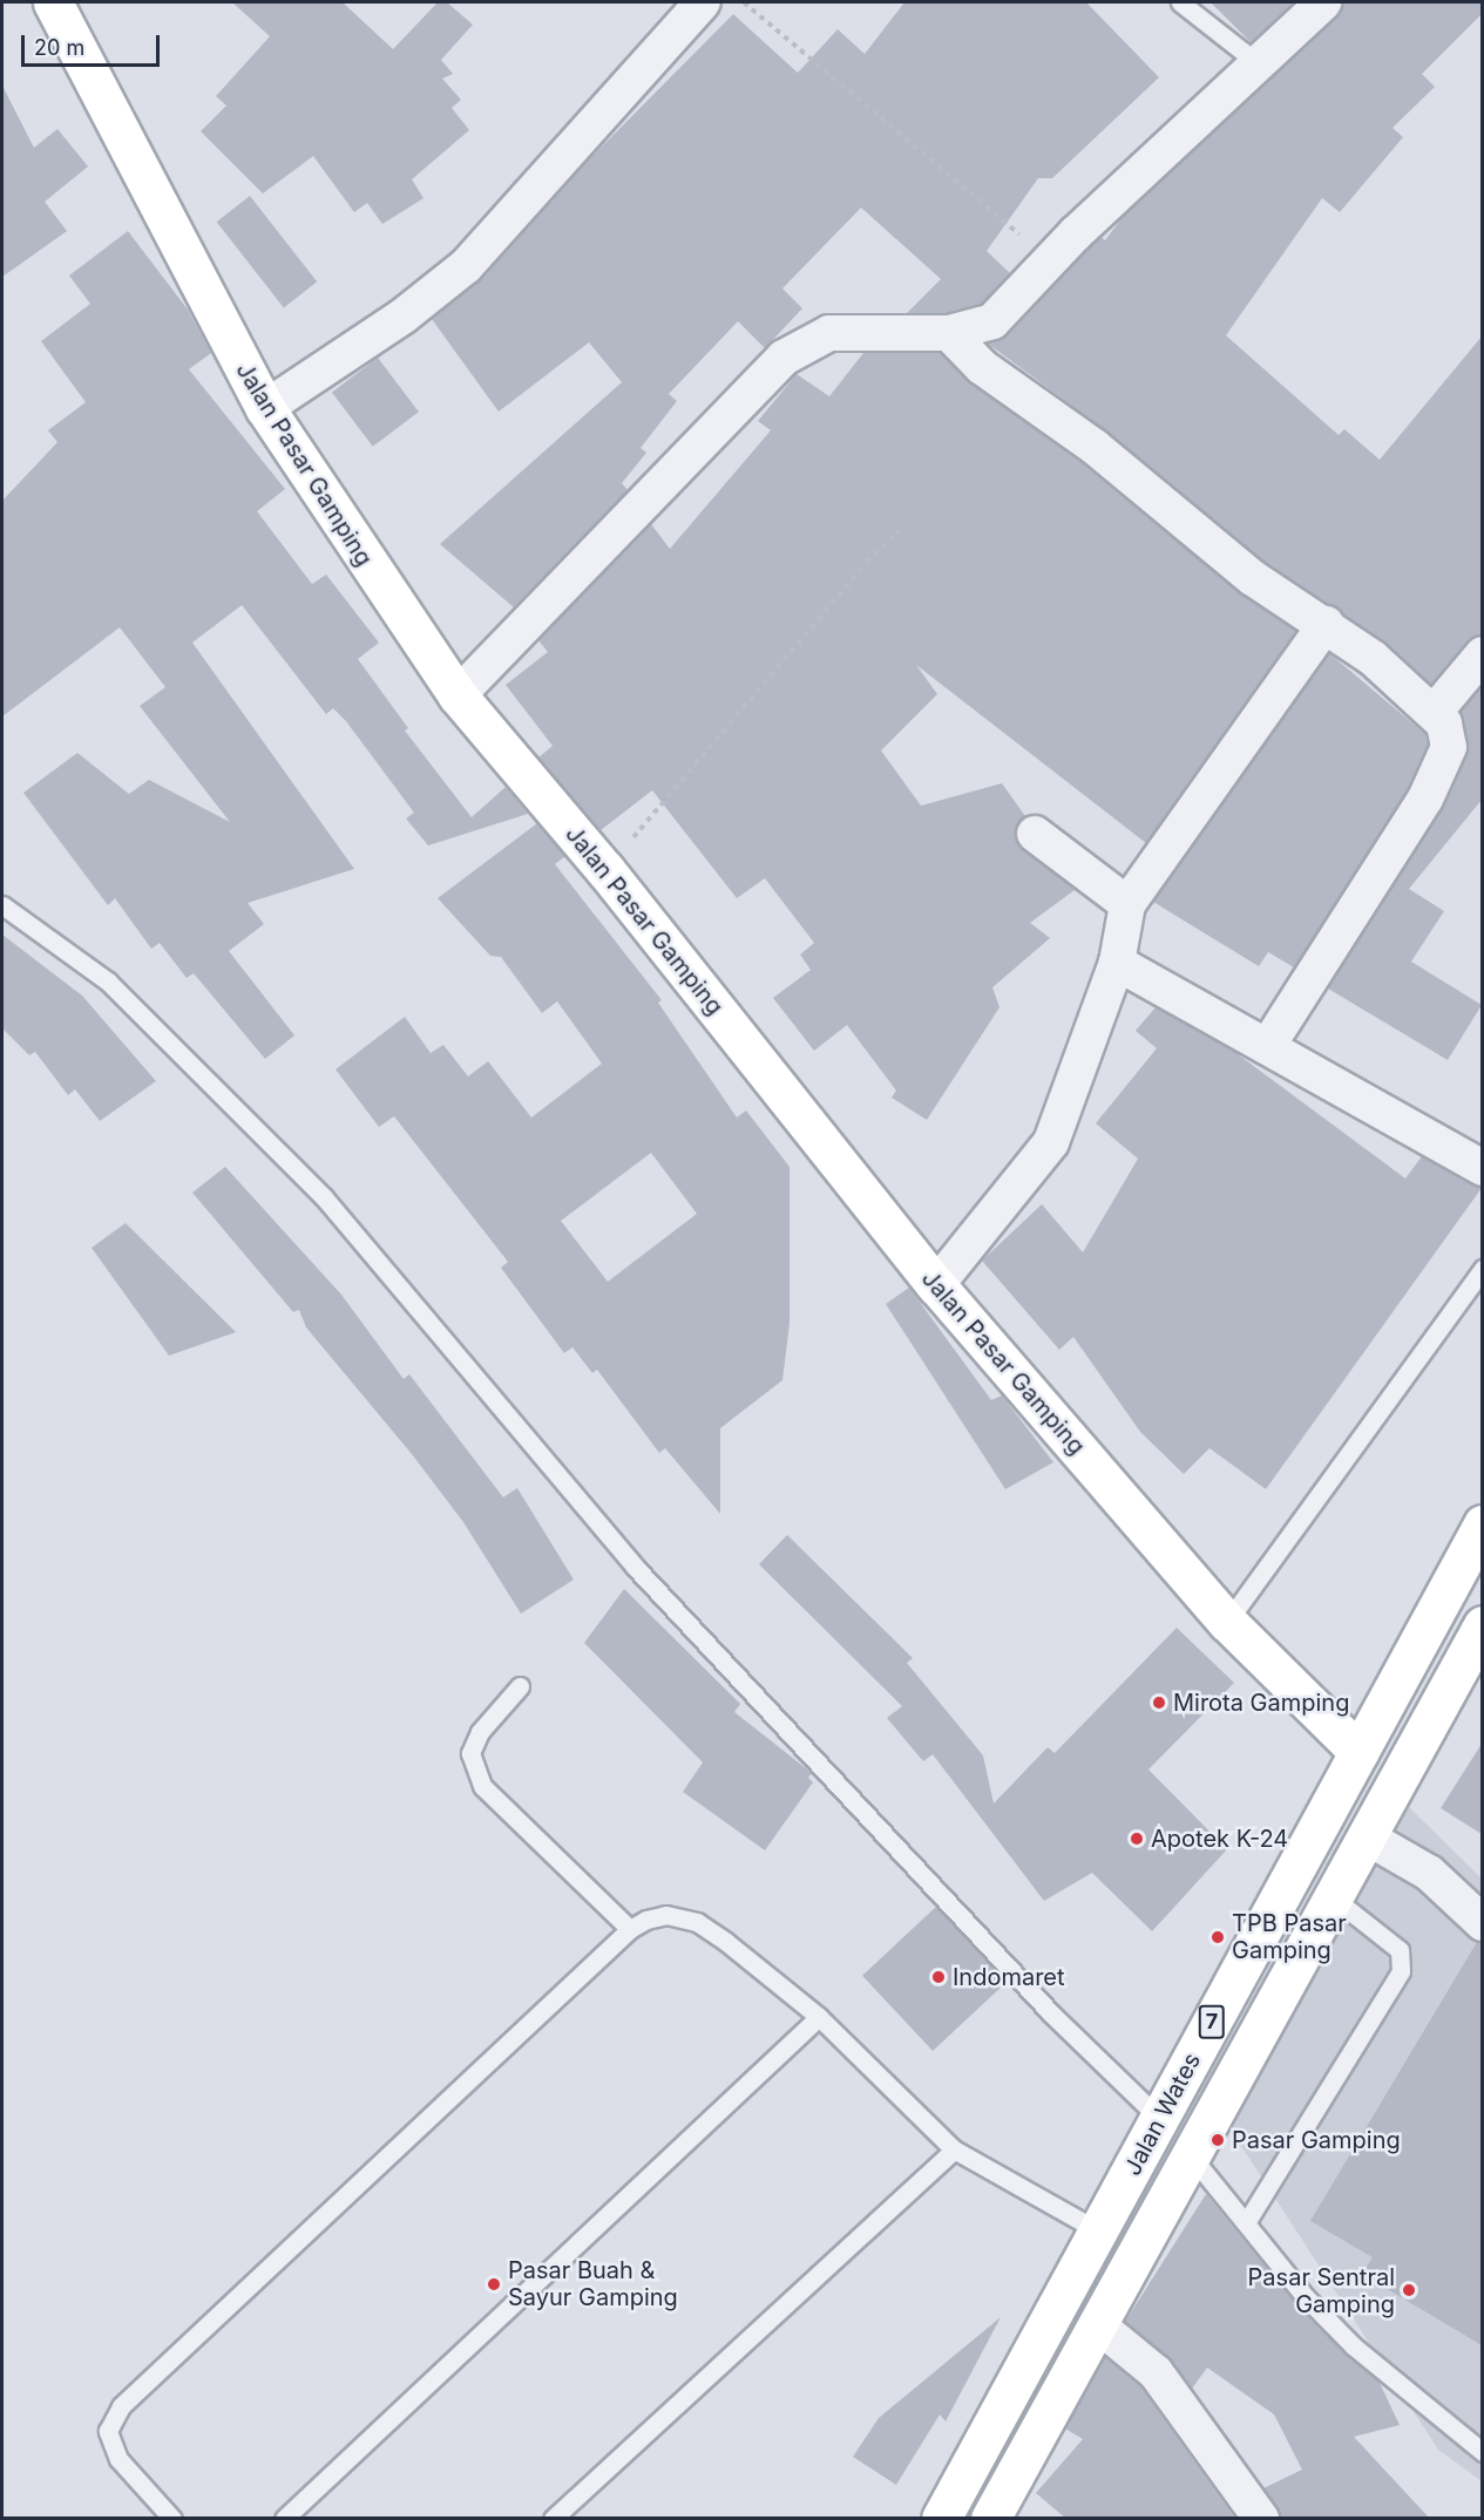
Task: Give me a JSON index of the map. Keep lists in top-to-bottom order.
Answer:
{
  "streets": {
    "main road": ["Jalan Pasar Gamping", "7", "Jalan Wates"]
  },
  "crossings": [
    ["Jalan Pasar Gamping", "Jalan Wates"]
  ],
  "places": [
    "Mirota Gamping",
    "Apotek K-24",
    "TPB Pasar Gamping",
    "Indomaret",
    "Pasar Gamping",
    "Pasar Buah & Sayur Gamping",
    "Pasar Sentral Gamping"
  ],
  "scale_bar": "20 m"
}
